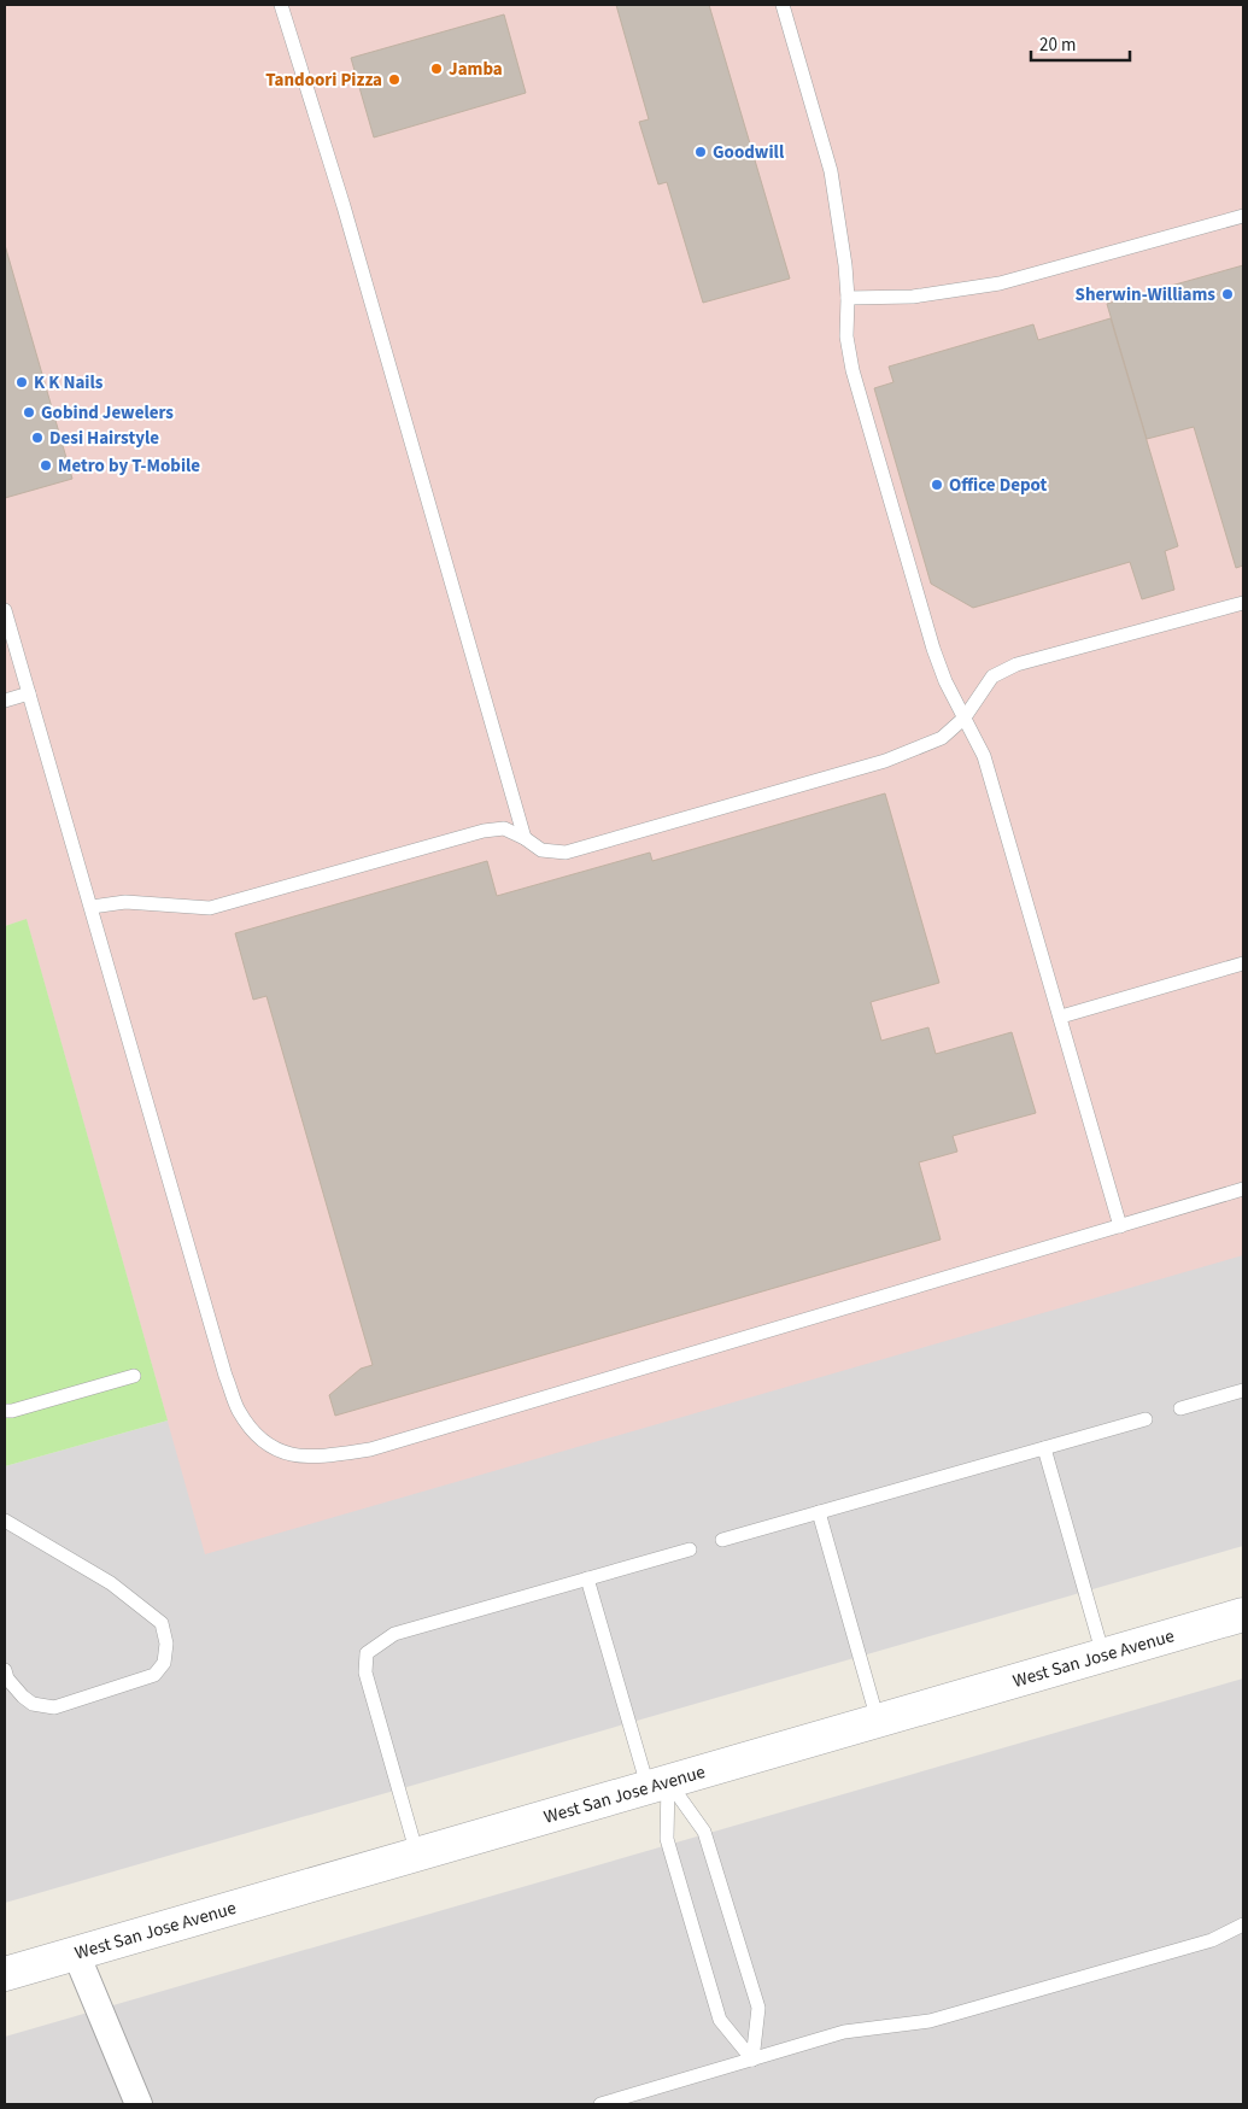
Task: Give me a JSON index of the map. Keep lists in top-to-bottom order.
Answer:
{
  "streets": {
    "street": ["West San Jose Avenue"]
  },
  "places": [
    "Jamba",
    "Tandoori Pizza",
    "Goodwill",
    "Sherwin-Williams",
    "K K Nails",
    "Gobind Jewelers",
    "Desi Hairstyle",
    "Metro by T-Mobile",
    "Office Depot"
  ],
  "scale_bar": "20 m"
}
